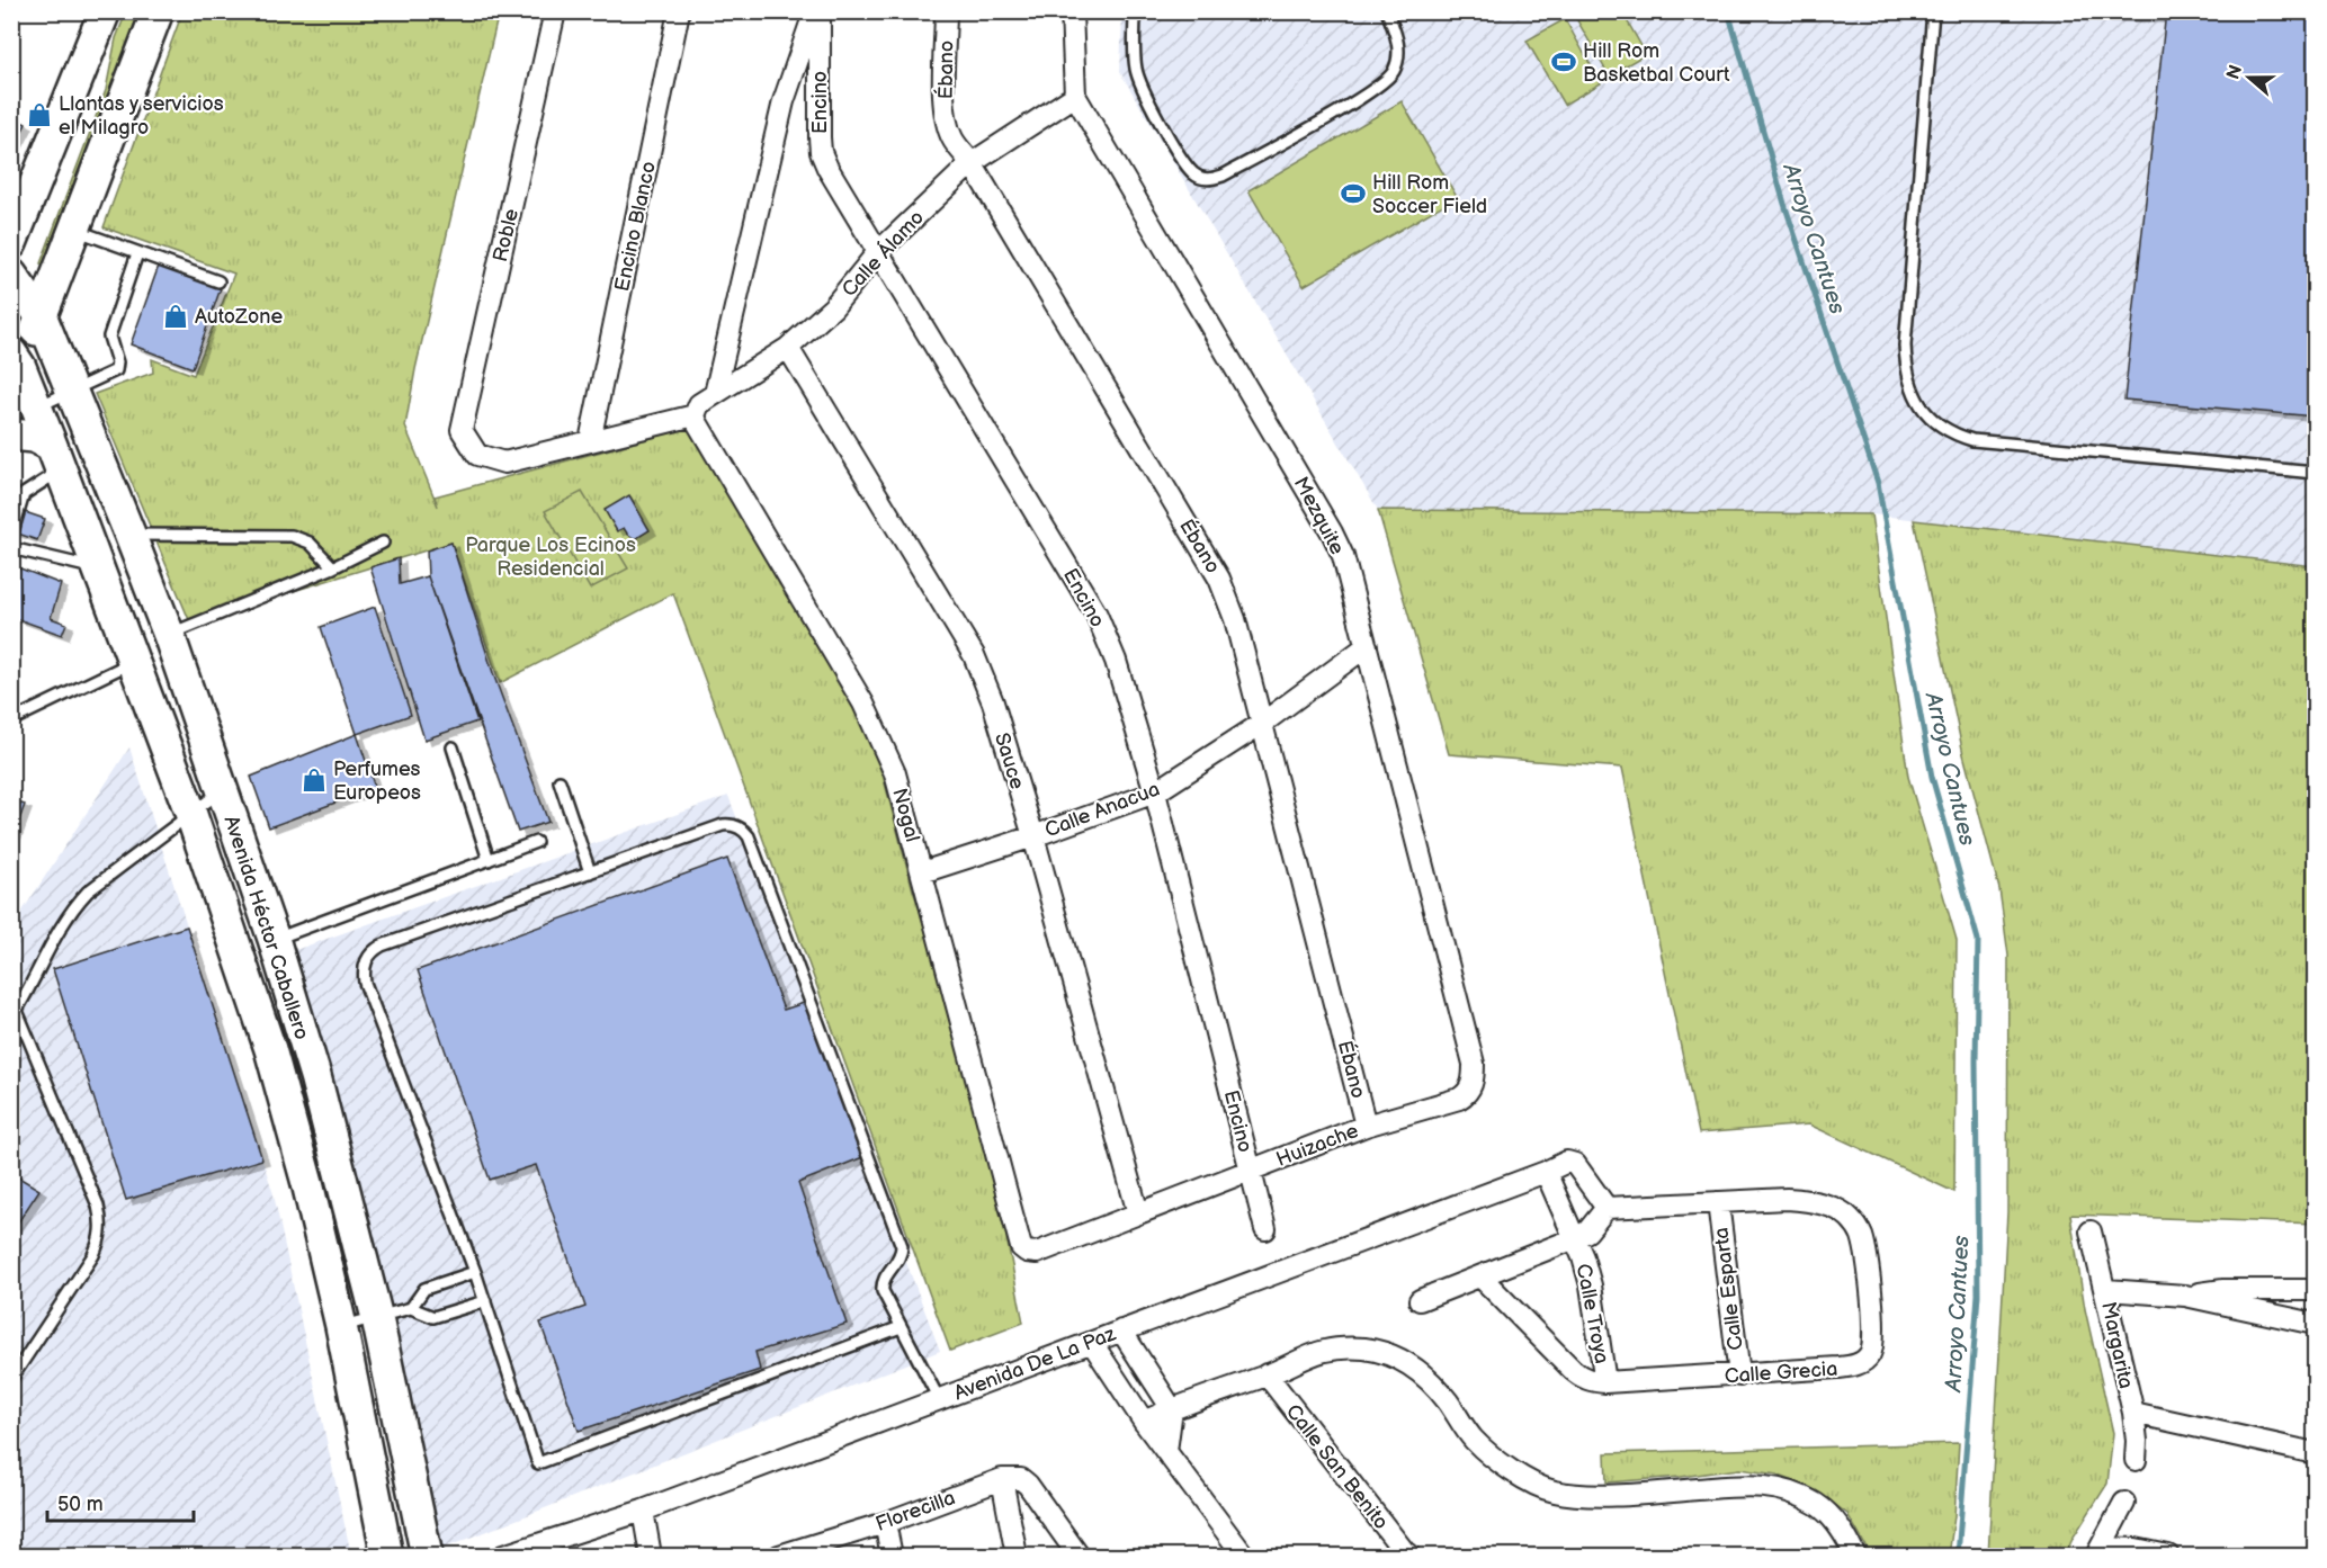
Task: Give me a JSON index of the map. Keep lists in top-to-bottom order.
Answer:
{
  "streets": {
    "main road": ["Avenida Héctor Caballero"],
    "street": [
      "Ébano",
      "Encino",
      "Encino Blanco",
      "Roble",
      "Calle Álamo",
      "Mezquite",
      "Sauce",
      "Calle Anacua",
      "Nogal",
      "Huizache",
      "Calle Esparta",
      "Calle Troya",
      "Margarita",
      "Avenida De La Paz",
      "Calle Grecia",
      "Calle San Benito",
      "Florecilla"
    ]
  },
  "crossings": [
    ["Ébano", "Calle Álamo"],
    ["Ébano", "Calle Anacua"],
    ["Ébano", "Huizache"],
    ["Encino", "Calle Álamo"],
    ["Encino", "Calle Anacua"],
    ["Encino", "Huizache"],
    ["Encino Blanco", "Roble"],
    ["Calle Álamo", "Mezquite"],
    ["Calle Álamo", "Sauce"],
    ["Calle Álamo", "Nogal"],
    ["Mezquite", "Calle Anacua"],
    ["Mezquite", "Huizache"],
    ["Sauce", "Calle Anacua"],
    ["Sauce", "Huizache"],
    ["Calle Anacua", "Nogal"],
    ["Nogal", "Huizache"],
    ["Calle Esparta", "Calle Grecia"],
    ["Calle Troya", "Avenida De La Paz"],
    ["Calle Troya", "Calle Grecia"]
  ],
  "water": ["Arroyo Cantues"],
  "parks": ["Parque Los Ecinos Residencial"],
  "places": {
    "sports": ["Hill Rom Basketbal Court", "Hill Rom Soccer Field"],
    "shop": ["Llantas y servicios el Milagro", "AutoZone", "Perfumes Europeos"]
  },
  "scale_bar": "50 m",
  "north": "left"
}
